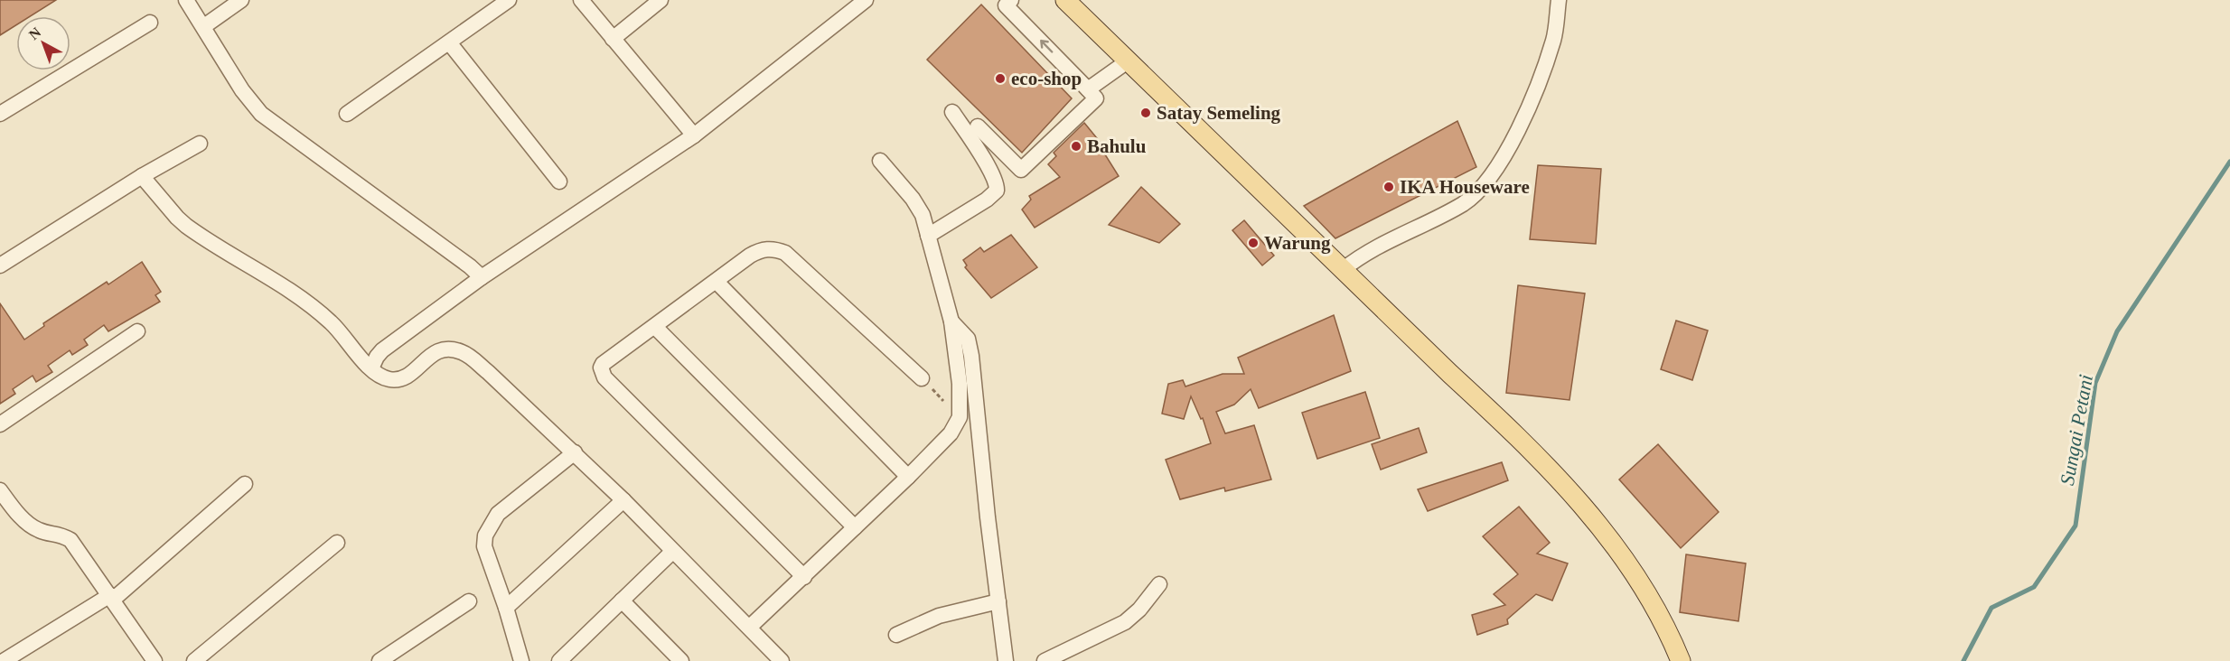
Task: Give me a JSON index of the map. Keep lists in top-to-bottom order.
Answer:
{
  "water": ["Sungai Petani"],
  "places": [
    "eco-shop",
    "Satay Semeling",
    "Bahulu",
    "IKA Houseware",
    "Warung"
  ],
  "north": "top left"
}
